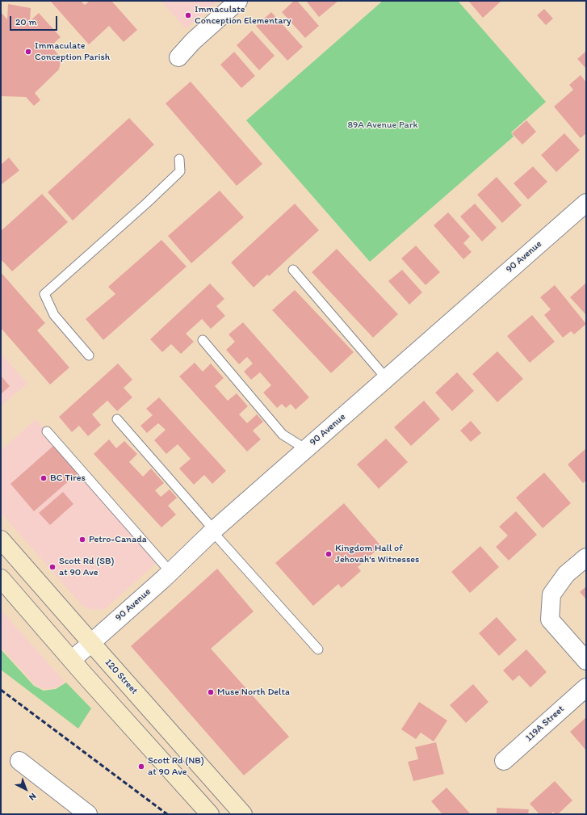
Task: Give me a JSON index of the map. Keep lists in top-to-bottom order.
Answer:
{
  "streets": {
    "main road": ["120 Street"],
    "street": ["90 Avenue", "119A Street"]
  },
  "crossings": [
    ["90 Avenue", "120 Street"]
  ],
  "parks": ["89A Avenue Park"],
  "places": [
    "Immaculate Conception Elementary",
    "Immaculate Conception Parish",
    "BC Tires",
    "Petro-Canada",
    "Kingdom Hall of Jehovah's Witnesses",
    "Scott Rd (SB) at 90 Ave",
    "Muse North Delta",
    "Scott Rd (NB) at 90 Ave"
  ],
  "scale_bar": "20 m",
  "north": "bottom right"
}
